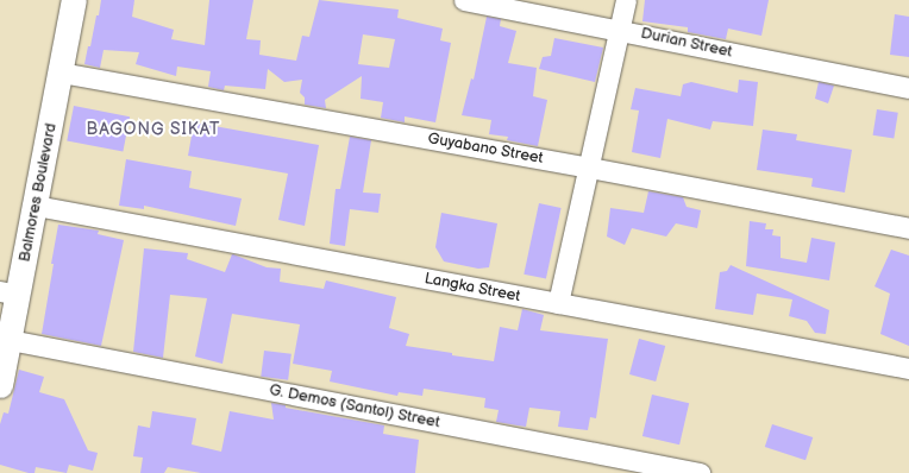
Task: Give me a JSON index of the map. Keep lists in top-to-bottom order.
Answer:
{
  "streets": {
    "main road": ["Balmores Boulevard"],
    "street": [
      "Durian Street",
      "Guyabano Street",
      "Langka Street",
      "G. Demos (Santol) Street"
    ]
  },
  "crossings": [
    ["Guyabano Street", "Balmores Boulevard"],
    ["Balmores Boulevard", "Langka Street"],
    ["Balmores Boulevard", "G. Demos (Santol) Street"]
  ],
  "districts": ["BAGONG SIKAT"]
}
